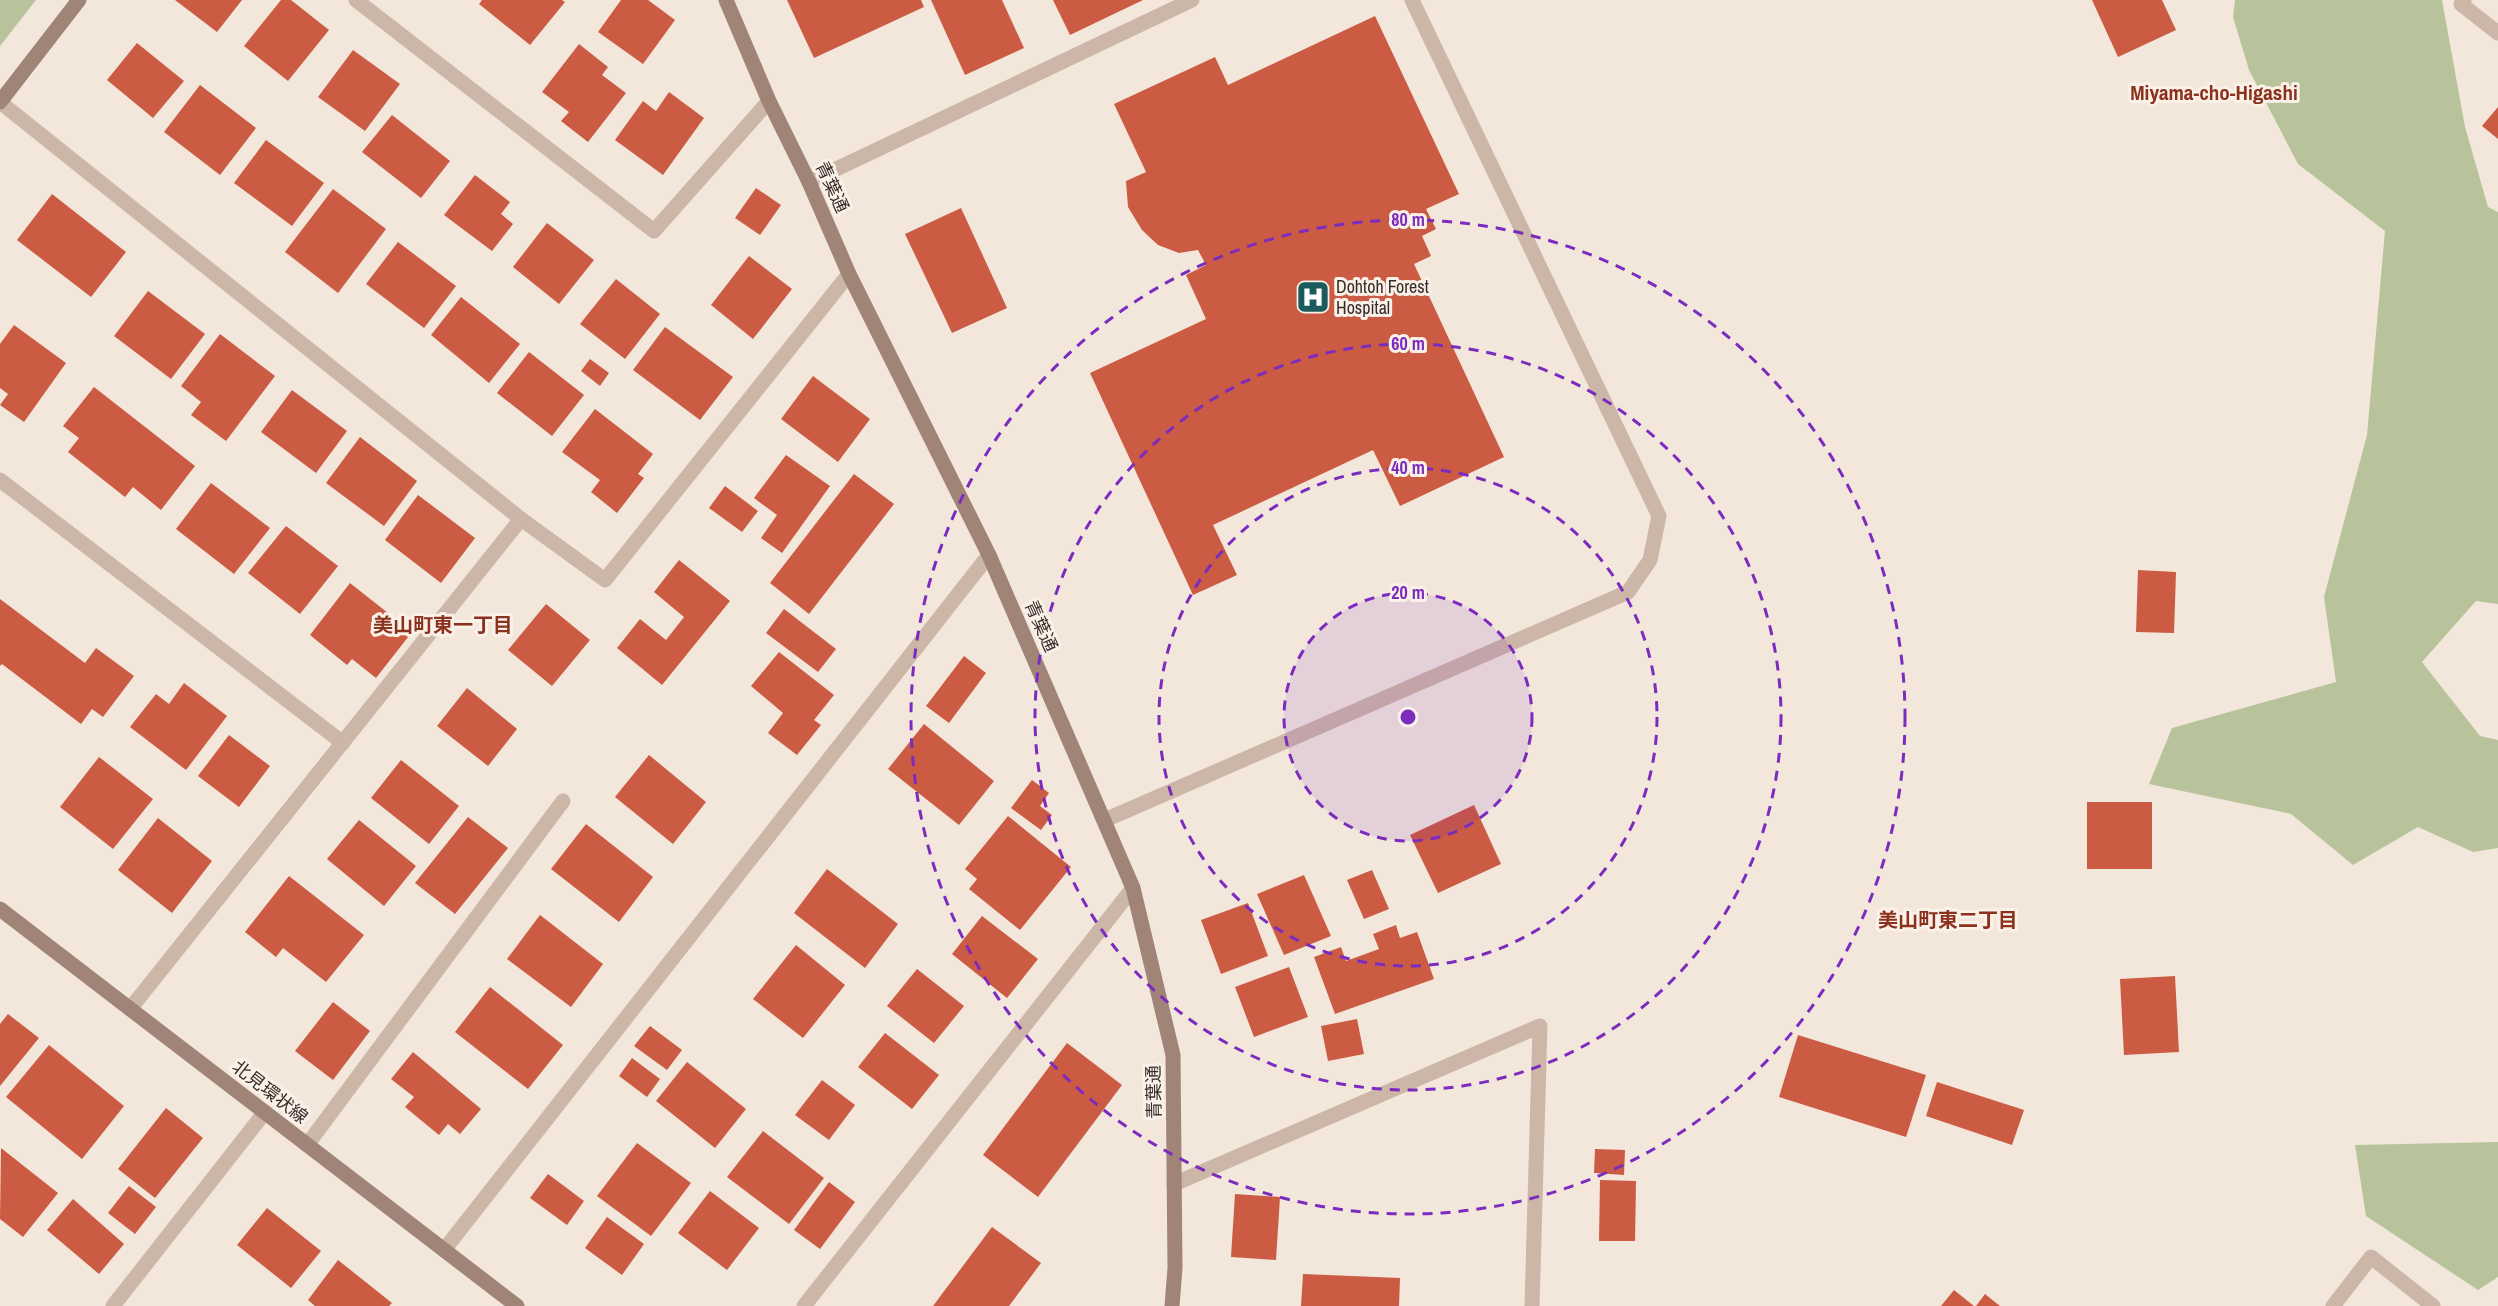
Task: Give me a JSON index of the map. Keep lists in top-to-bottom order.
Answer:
{
  "streets": {
    "street": ["青葉通", "北見環状線"]
  },
  "districts": ["Miyama-cho-Higashi", "美山町東一丁目", "美山町東二丁目"],
  "places": {
    "hospital": ["Dohtoh Forest Hospital"]
  },
  "rings": [
    "80 m",
    "60 m",
    "40 m",
    "20 m"
  ]
}
